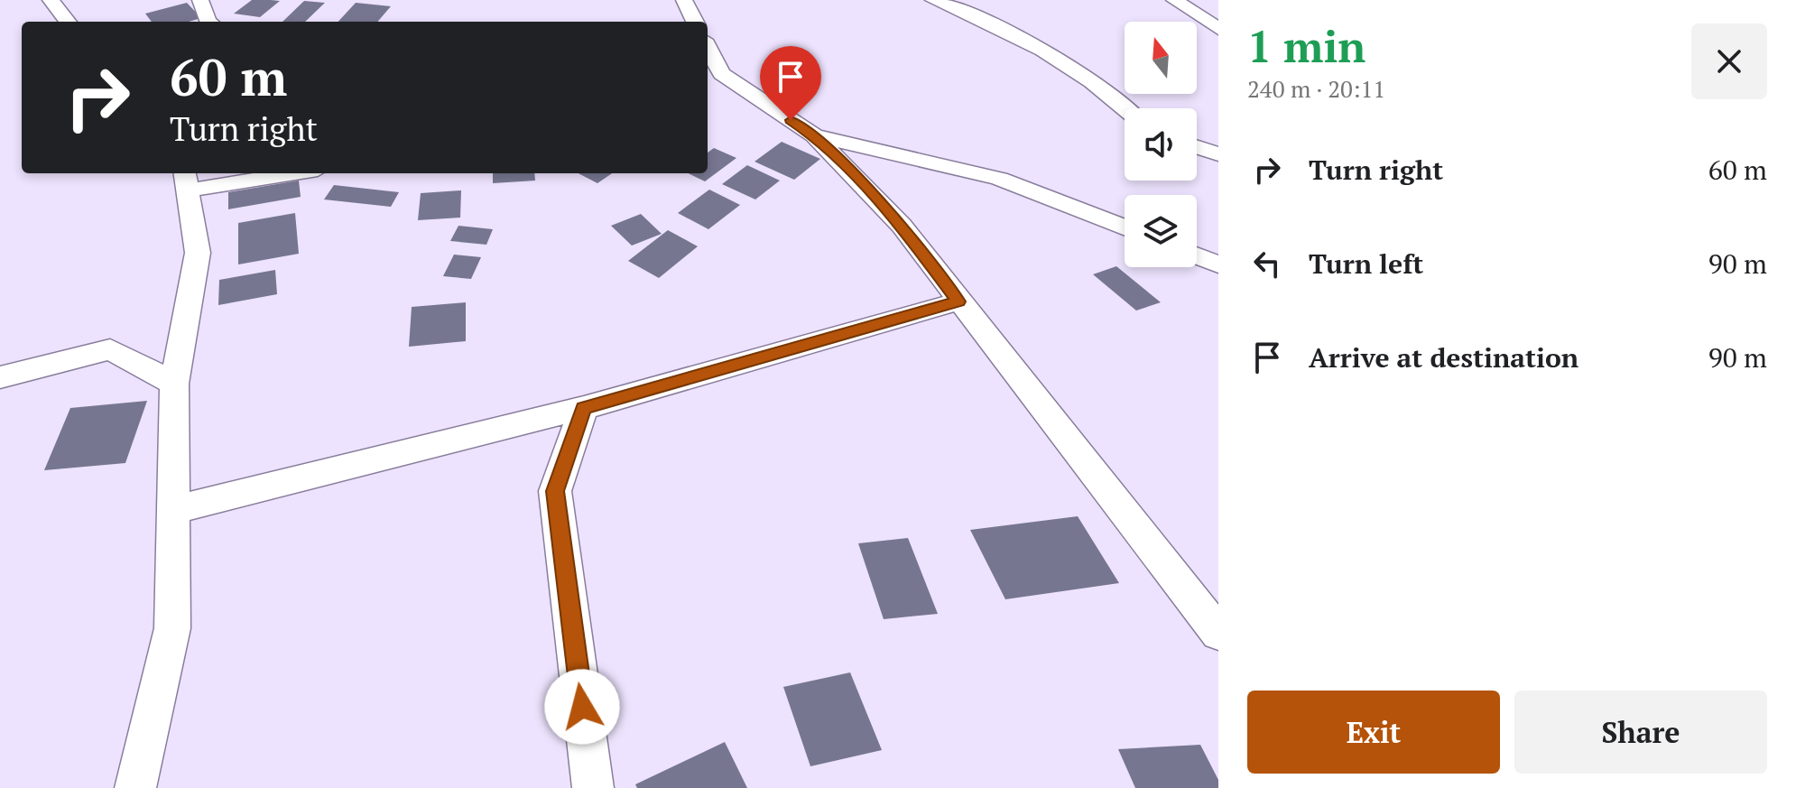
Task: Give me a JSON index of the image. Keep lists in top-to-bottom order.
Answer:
{
  "north": "top",
  "page": {
    "heading": ["1 min", "240 m · 20:11"],
    "turn": ["60 m", "Turn right"],
    "list": [
      {
        "name": "Turn right",
        "value": "60 m"
      },
      {
        "name": "Turn left",
        "value": "90 m"
      },
      {
        "name": "Arrive at destination",
        "value": "90 m"
      }
    ],
    "buttons": ["Exit", "Share"]
  }
}
